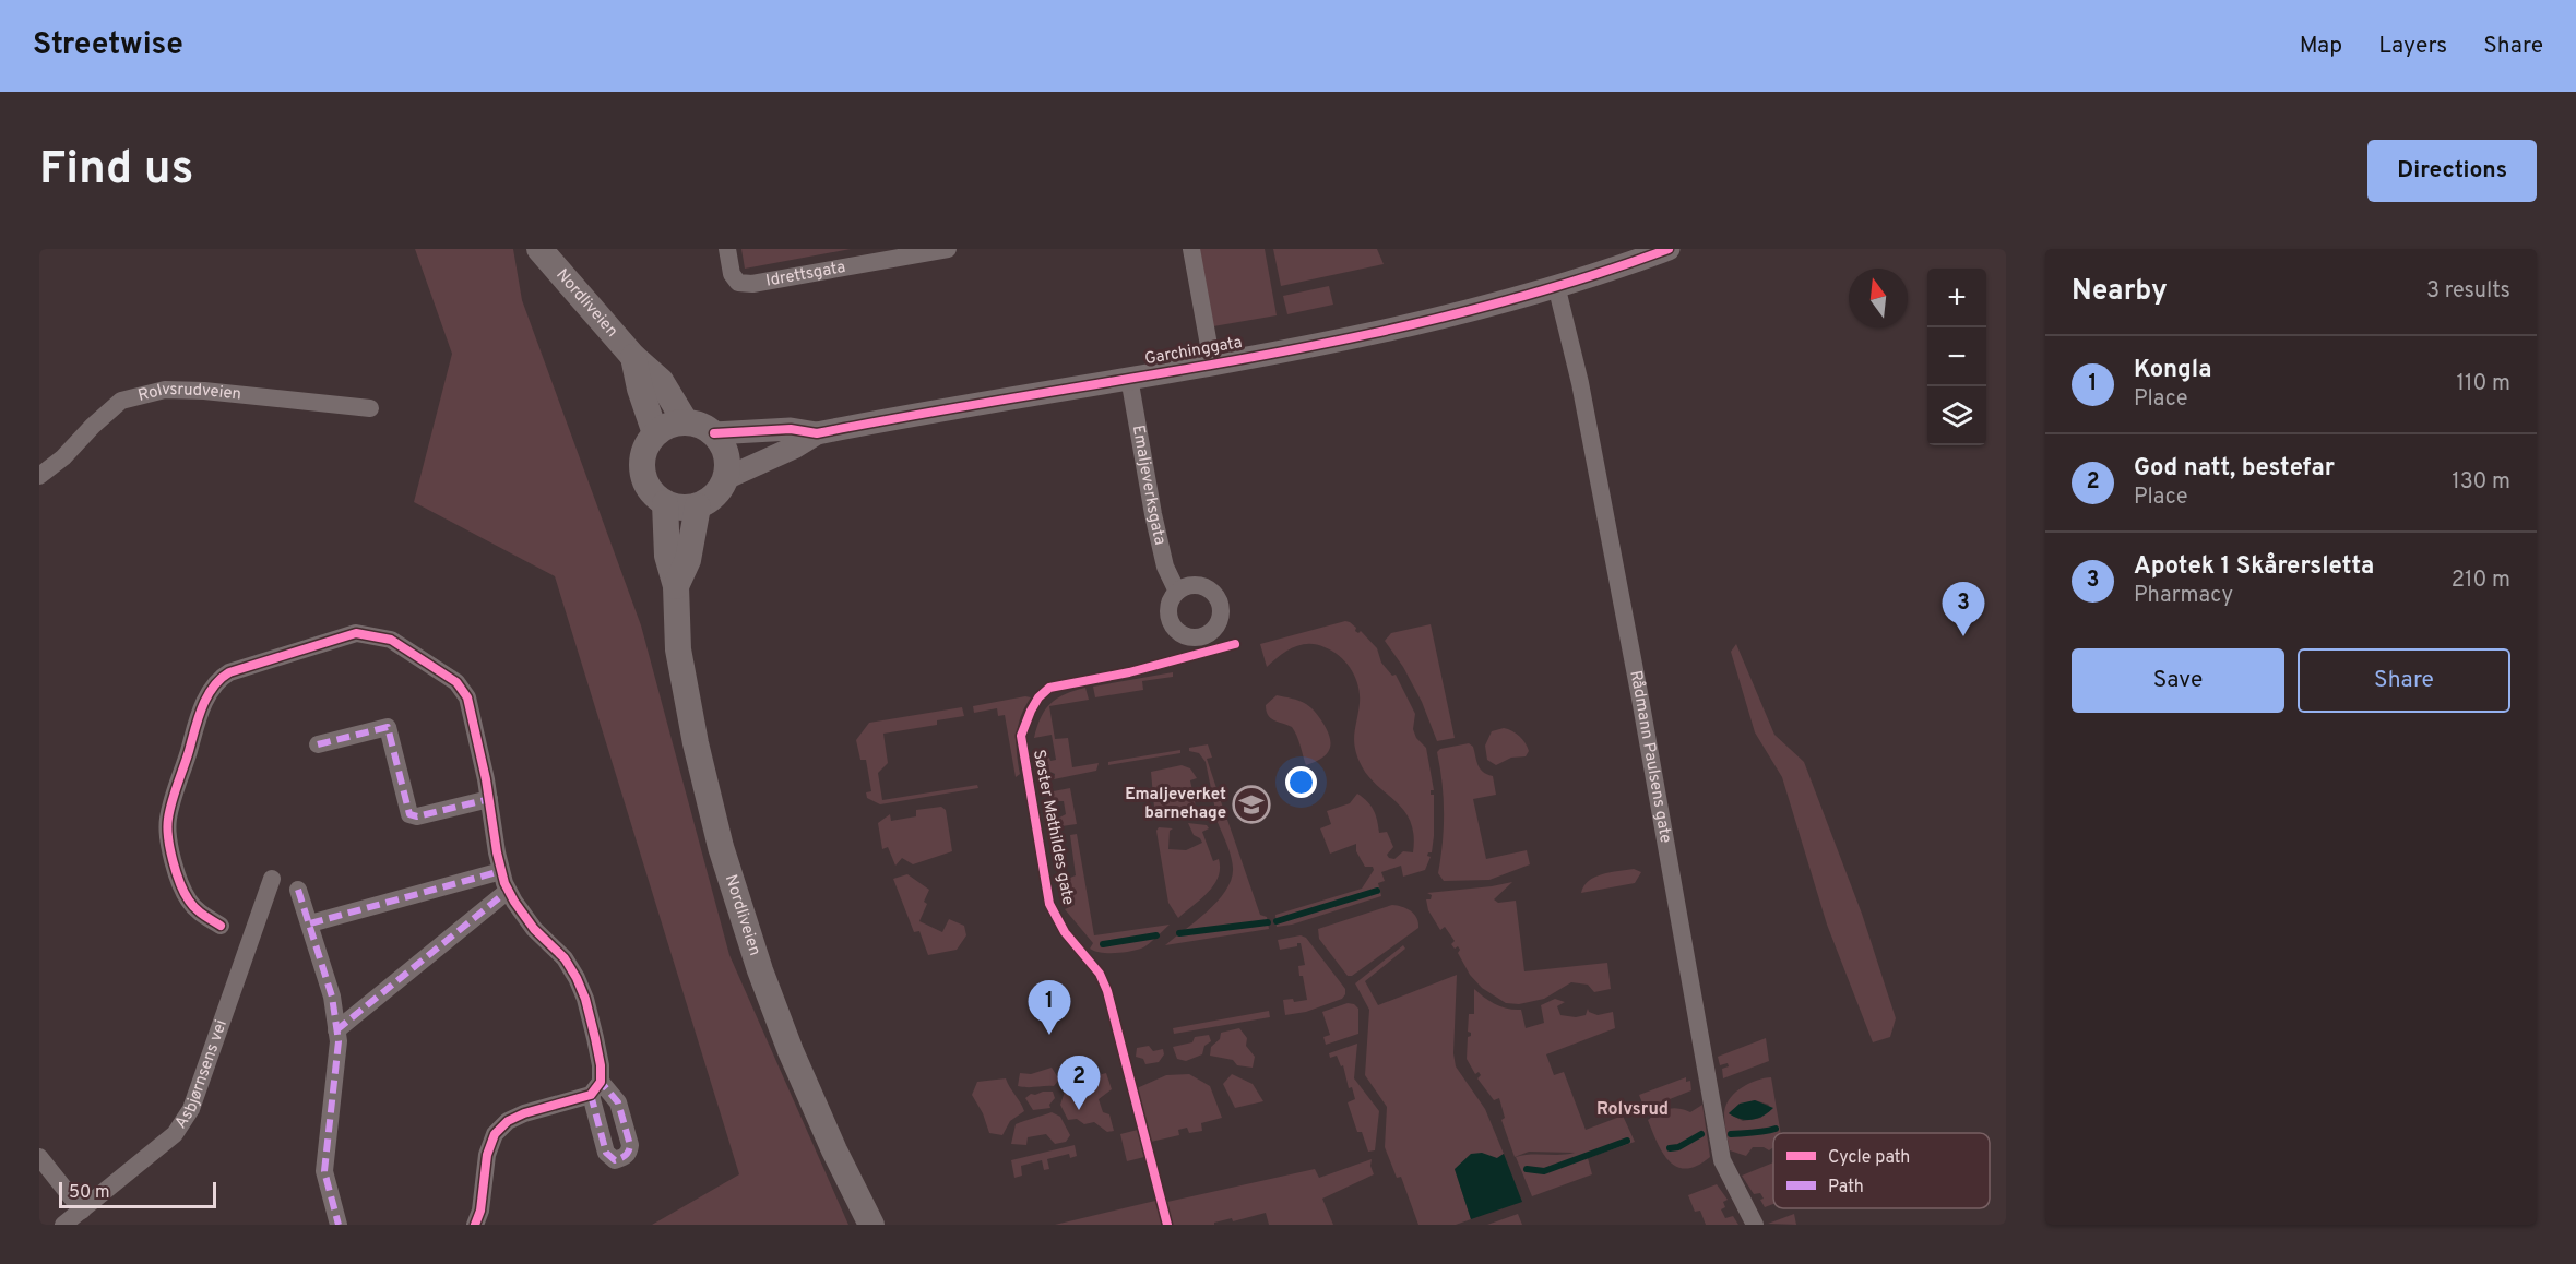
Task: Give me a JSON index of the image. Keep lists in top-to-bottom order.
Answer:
{
  "streets": {
    "main road": ["Nordliveien"],
    "street": [
      "Idrettsgata",
      "Garchinggata",
      "Rolvsrudveien",
      "Emaljeverksgata",
      "Rådmann Paulsens gate",
      "Asbjørnsens vei"
    ],
    "cycle path": ["Søster Mathildes gate"]
  },
  "crossings": [
    ["Nordliveien", "Garchinggata"],
    ["Garchinggata", "Emaljeverksgata"],
    ["Garchinggata", "Rådmann Paulsens gate"]
  ],
  "districts": ["Rolvsrud"],
  "places": {
    "school or university": ["Emaljeverket barnehage"]
  },
  "legend": ["Cycle path", "Path"],
  "scale_bar": "50 m",
  "north": "top",
  "page": {
    "header": "Streetwise",
    "nav": ["Map", "Layers", "Share"],
    "buttons": [
      "Directions",
      ["Save", "Share"]
    ],
    "title": "Find us",
    "heading": ["Nearby", "3 results"],
    "map_buttons": ["+", "−"],
    "list": [
      {
        "mark": "1",
        "name": "Kongla",
        "note": "Place",
        "value": "110 m"
      },
      {
        "mark": "2",
        "name": "God natt, bestefar",
        "note": "Place",
        "value": "130 m"
      },
      {
        "mark": "3",
        "name": "Apotek 1 Skårersletta",
        "note": "Pharmacy",
        "value": "210 m"
      }
    ],
    "pins": ["3", "1", "2"],
    "scale": "50 m"
  }
}
